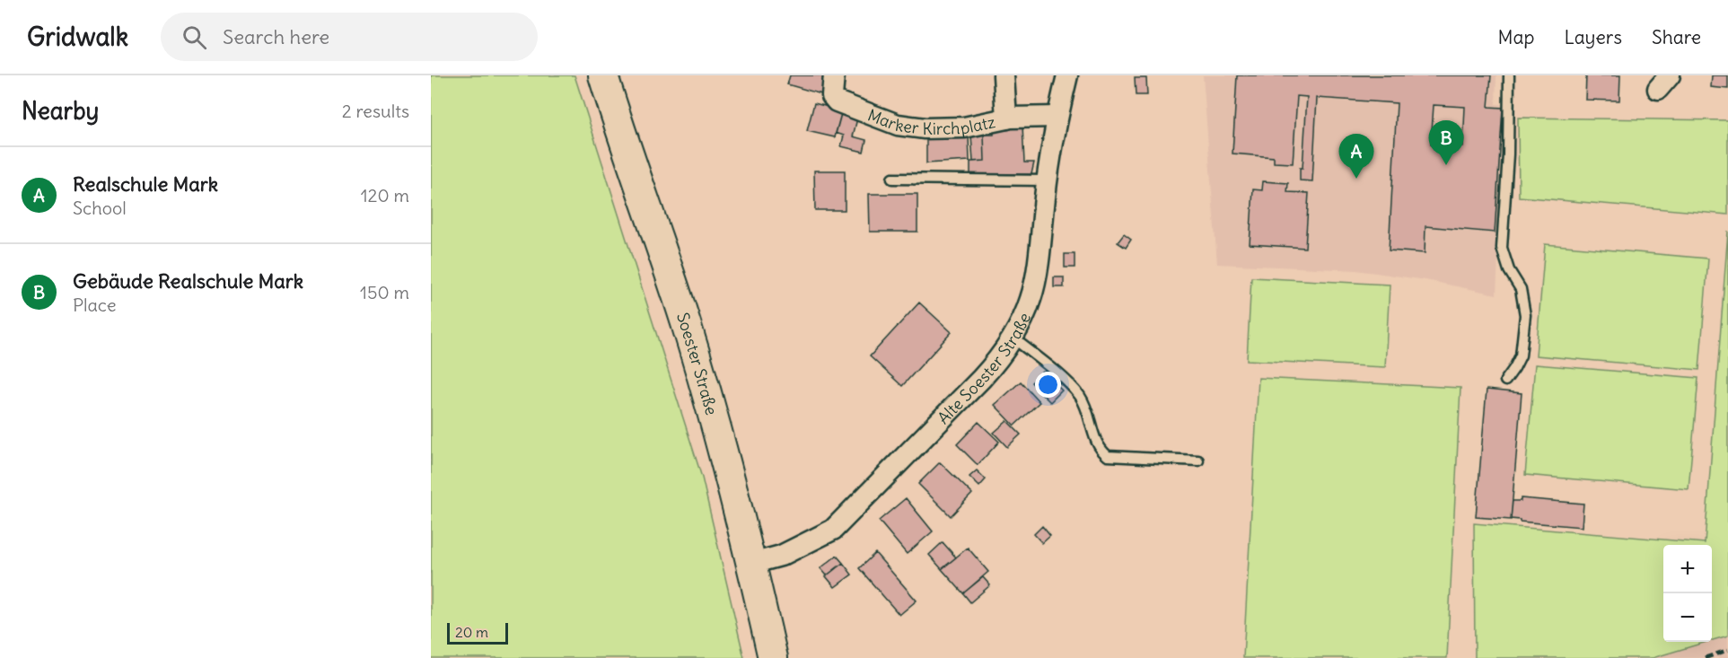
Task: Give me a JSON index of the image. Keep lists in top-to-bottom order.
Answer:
{
  "streets": {
    "main road": ["Soester Straße"],
    "street": ["Marker Kirchplatz", "Alte Soester Straße"]
  },
  "crossings": [
    ["Marker Kirchplatz", "Alte Soester Straße"],
    ["Soester Straße", "Alte Soester Straße"]
  ],
  "scale_bar": "20 m",
  "page": {
    "header": "Gridwalk",
    "search": "Search here",
    "nav": ["Map", "Layers", "Share"],
    "heading": ["Nearby", "2 results"],
    "pins": ["B", "A"],
    "list": [
      {
        "mark": "A",
        "name": "Realschule Mark",
        "note": "School",
        "value": "120 m"
      },
      {
        "mark": "B",
        "name": "Gebäude Realschule Mark",
        "note": "Place",
        "value": "150 m"
      }
    ],
    "map_buttons": ["+", "−"],
    "scale": "20 m"
  }
}
